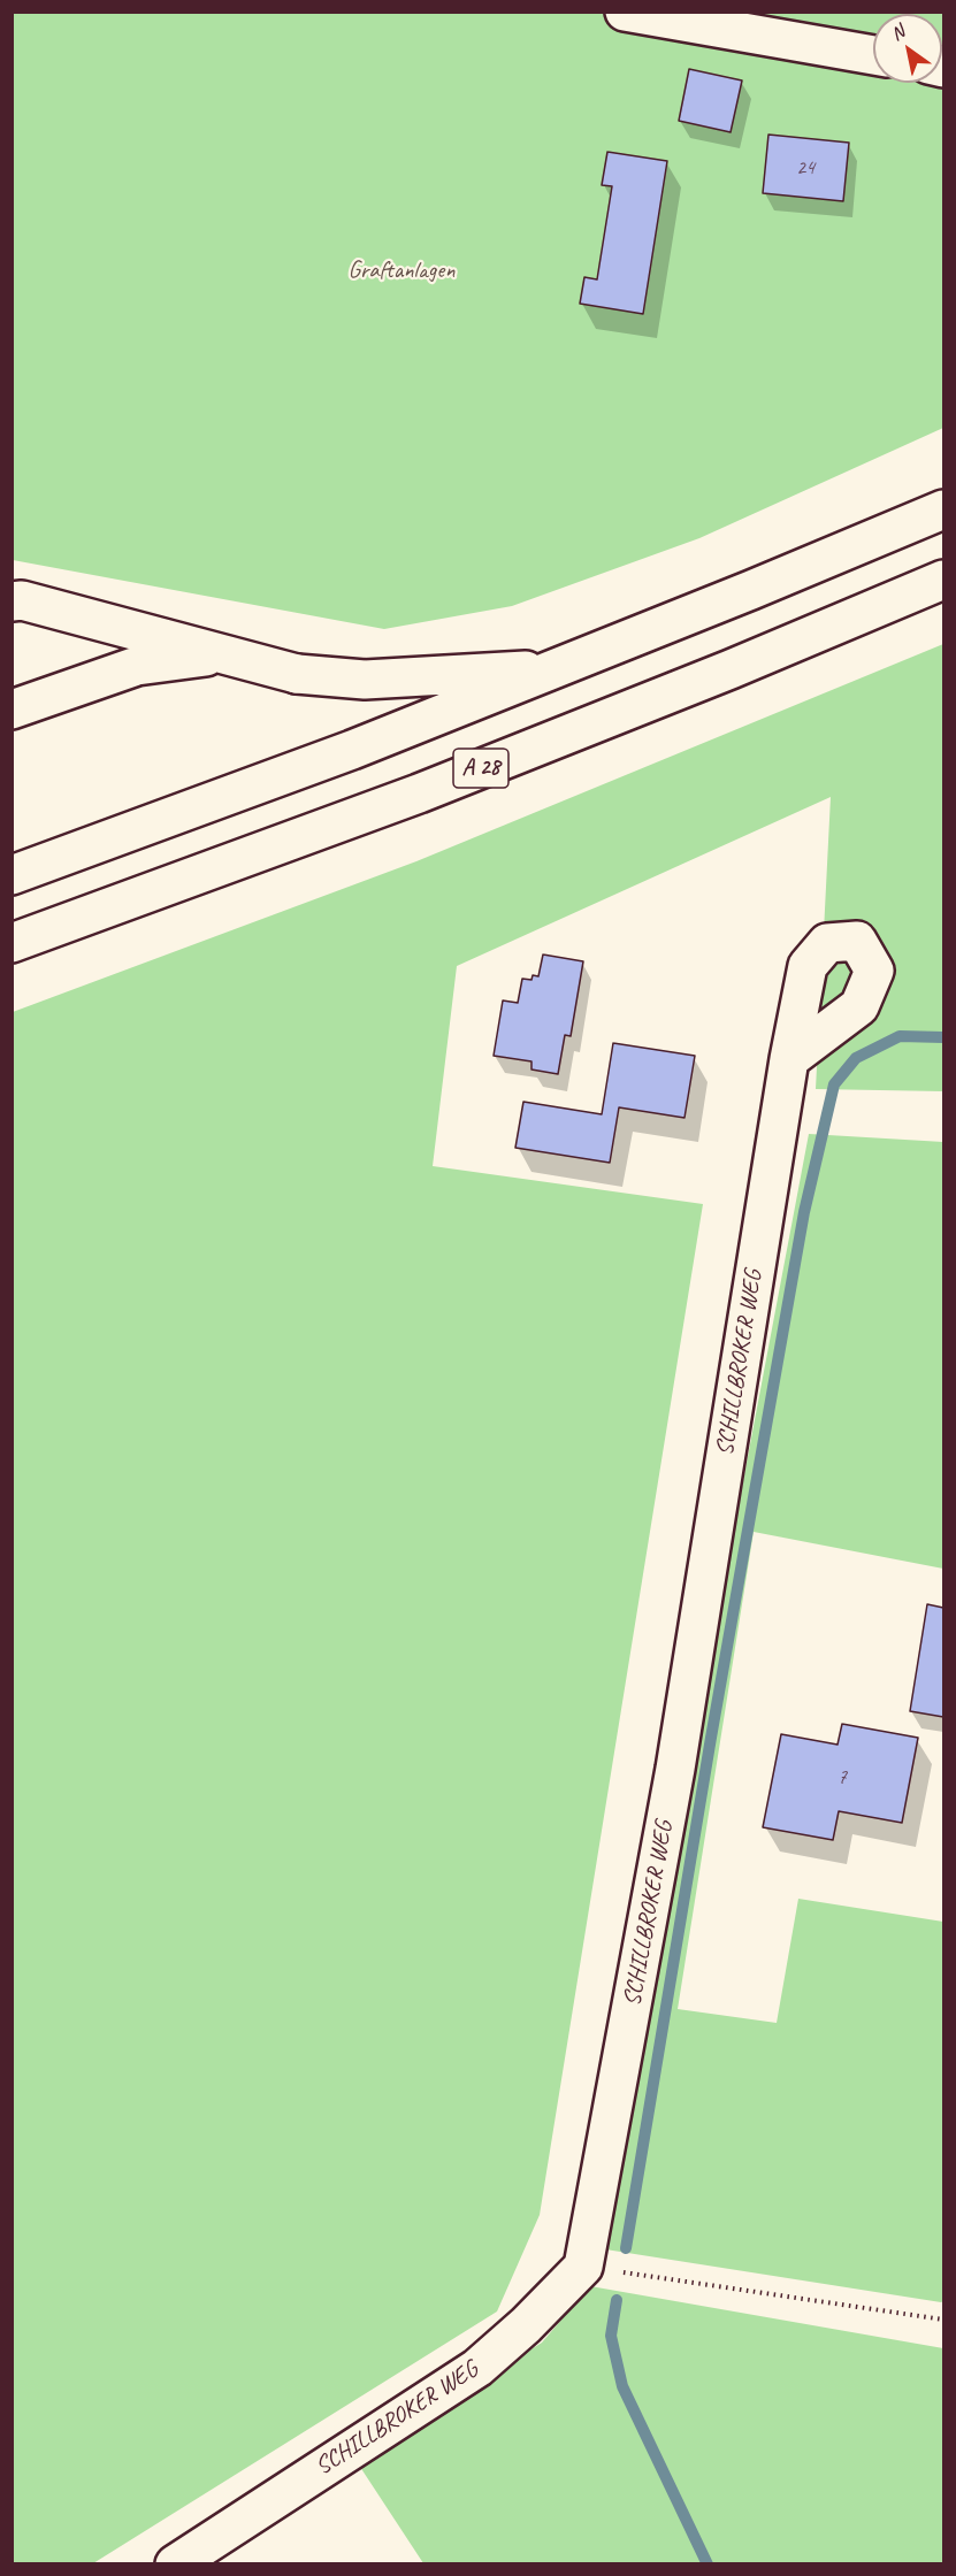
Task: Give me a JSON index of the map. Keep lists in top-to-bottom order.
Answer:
{
  "streets": {
    "main road": ["A 28", "SCHILLBROKER WEG"]
  },
  "parks": ["Graftanlagen"],
  "house_numbers": ["24", "7"],
  "north": "top left"
}
